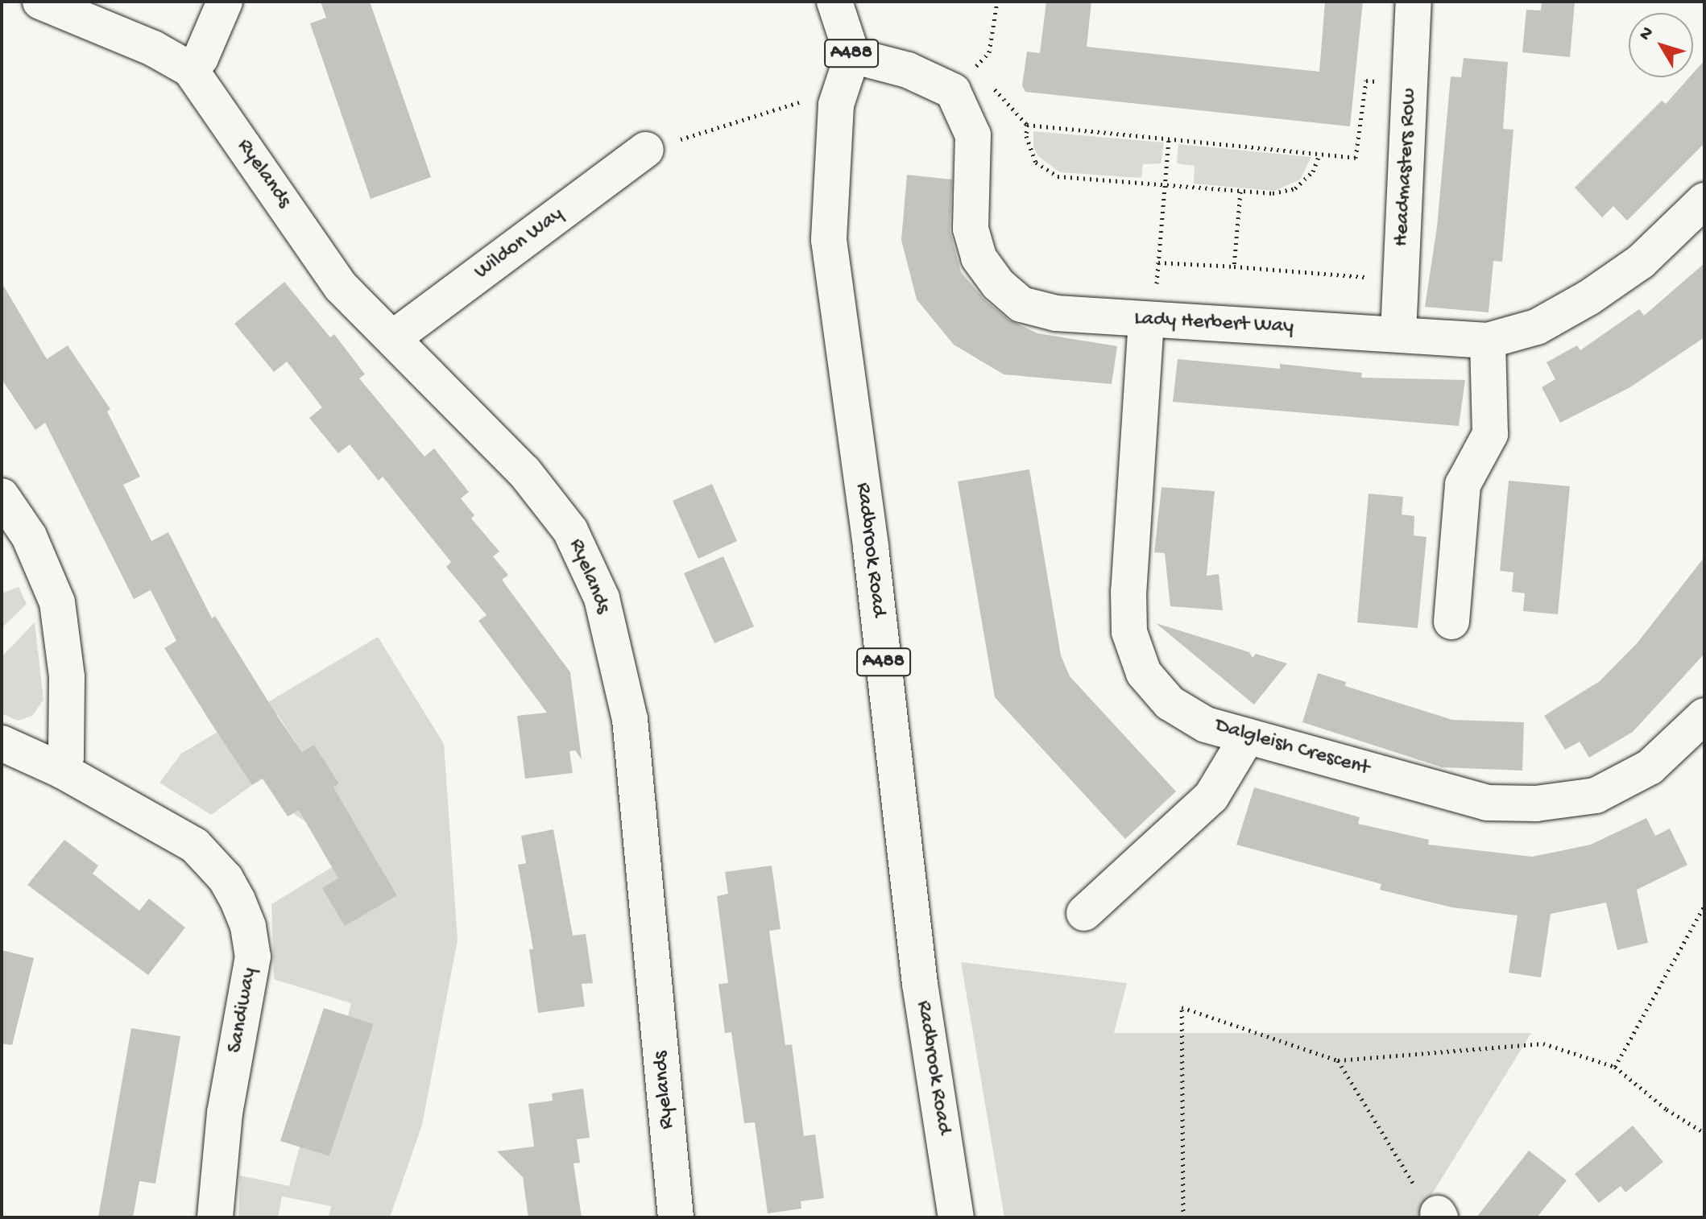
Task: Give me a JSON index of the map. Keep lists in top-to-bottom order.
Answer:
{
  "streets": {
    "street": [
      "A488",
      "Headmasters Row",
      "Ryelands",
      "Wildon Way",
      "Lady Herbert Way",
      "Radbrook Road",
      "Dalgleish Crescent",
      "Sandiway"
    ]
  },
  "crossings": [
    ["A488", "Radbrook Road"],
    ["Headmasters Row", "Lady Herbert Way"],
    ["Ryelands", "Wildon Way"],
    ["Lady Herbert Way", "Dalgleish Crescent"]
  ],
  "north": "top left"
}
